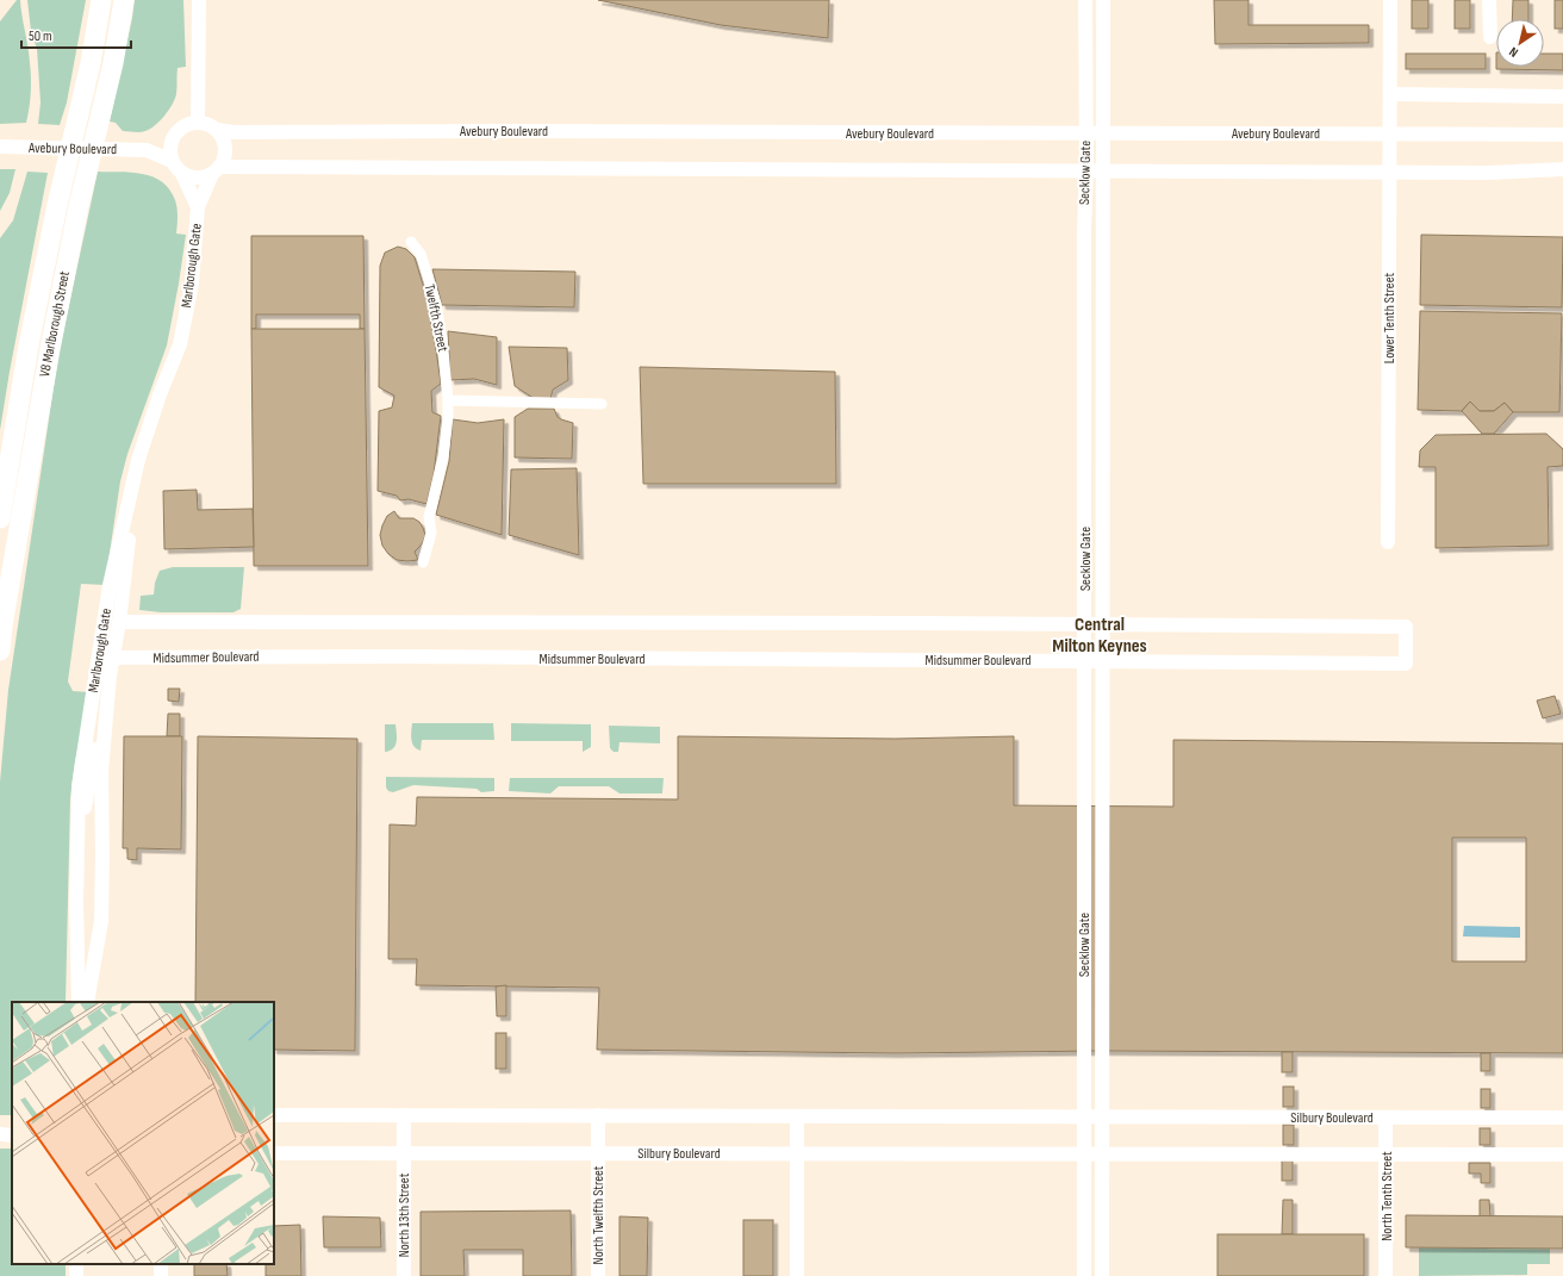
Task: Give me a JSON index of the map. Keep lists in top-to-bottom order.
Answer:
{
  "streets": {
    "main road": ["V8 Marlborough Street"],
    "street": [
      "Avebury Boulevard",
      "Secklow Gate",
      "Marlborough Gate",
      "Twelfth Street",
      "Lower Tenth Street",
      "Midsummer Boulevard",
      "Silbury Boulevard",
      "North Tenth Street",
      "North 13th Street",
      "North Twelfth Street"
    ]
  },
  "crossings": [
    ["Avebury Boulevard", "Secklow Gate"],
    ["Avebury Boulevard", "Marlborough Gate"],
    ["Avebury Boulevard", "Lower Tenth Street"],
    ["Secklow Gate", "Midsummer Boulevard"],
    ["Secklow Gate", "Silbury Boulevard"],
    ["Marlborough Gate", "Midsummer Boulevard"],
    ["Silbury Boulevard", "North Tenth Street"],
    ["Silbury Boulevard", "North 13th Street"],
    ["Silbury Boulevard", "North Twelfth Street"]
  ],
  "districts": ["Central Milton Keynes"],
  "scale_bar": "50 m",
  "north": "bottom left"
}
